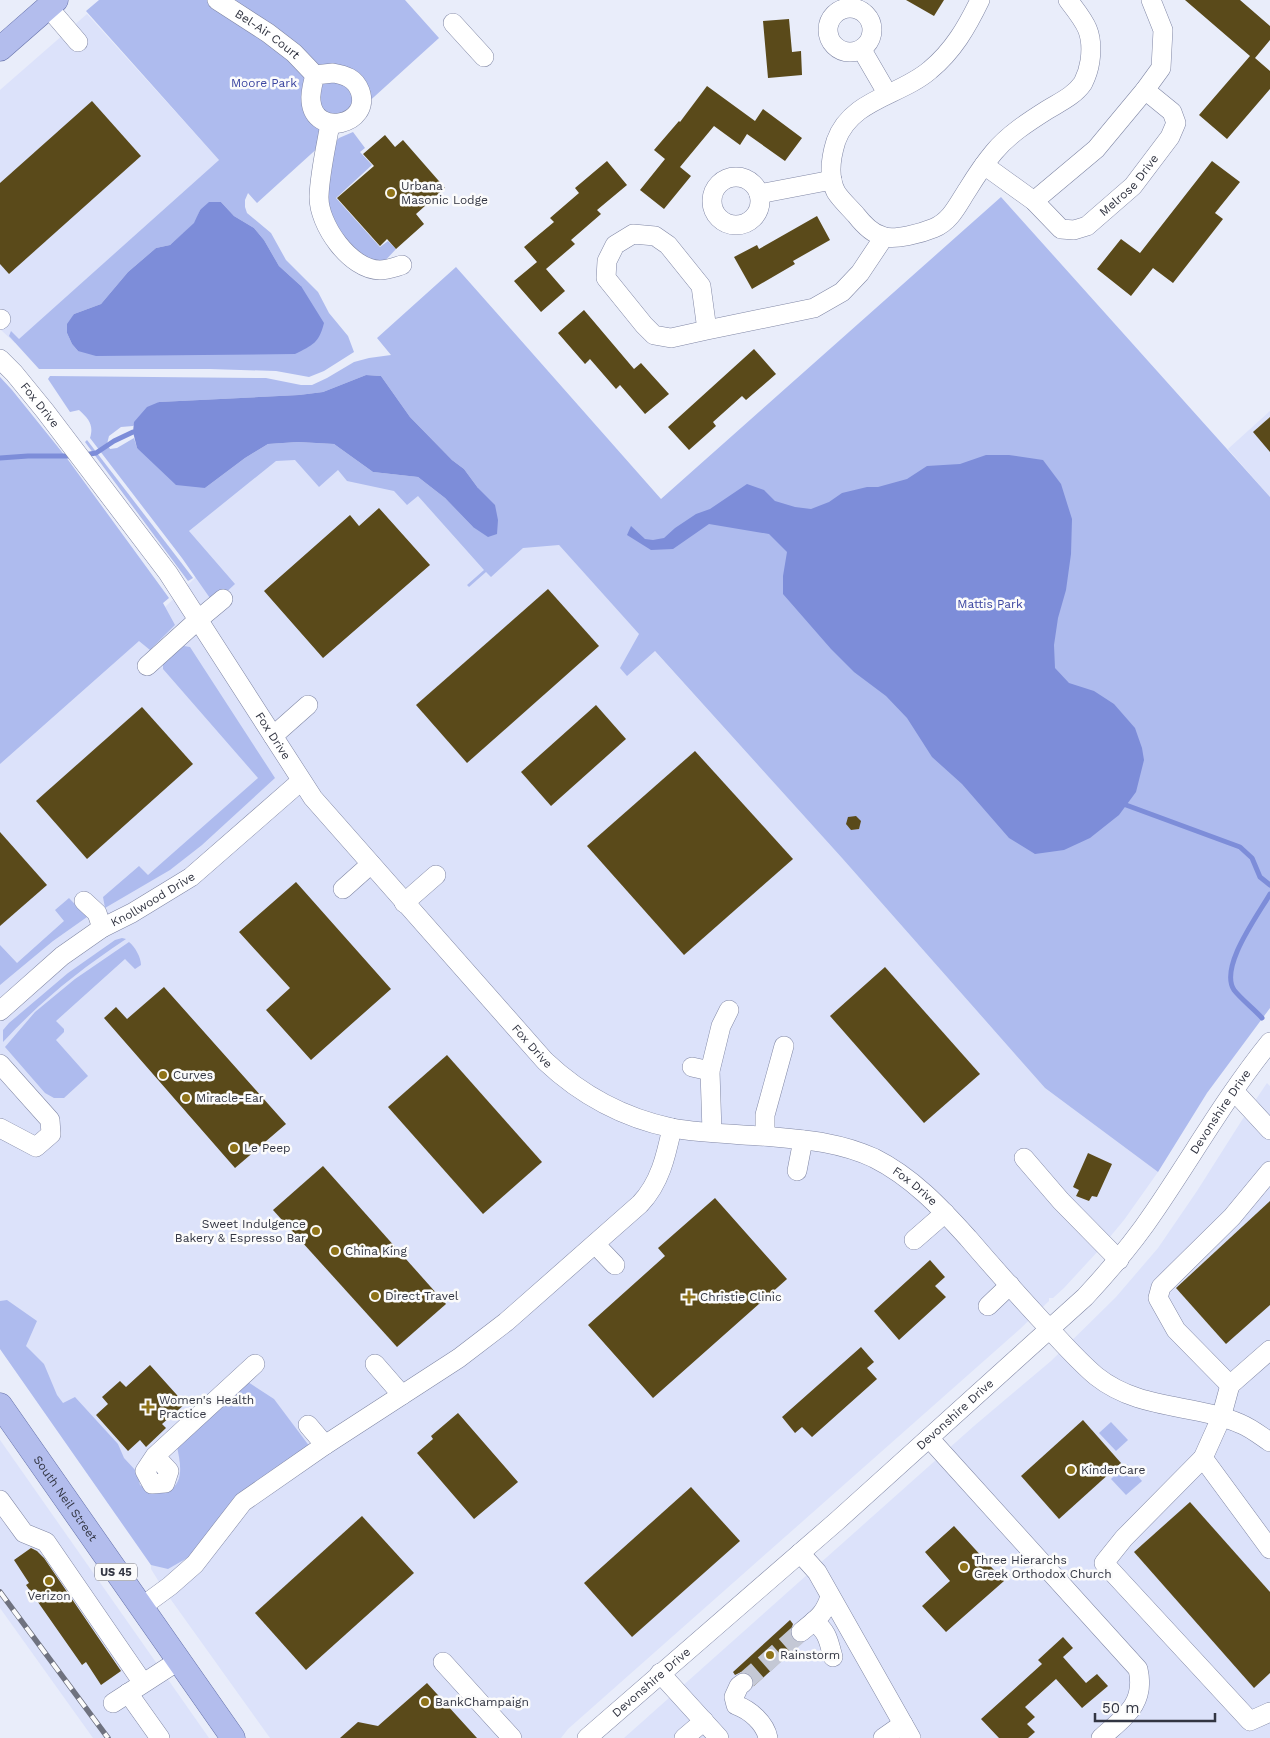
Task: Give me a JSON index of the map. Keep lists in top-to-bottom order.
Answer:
{
  "streets": {
    "main road": ["South Neil Street", "US 45"],
    "street": [
      "Bel-Air Court",
      "Melrose Drive",
      "Fox Drive",
      "Knollwood Drive",
      "Devonshire Drive"
    ]
  },
  "crossings": [
    ["Fox Drive", "Knollwood Drive"],
    ["Fox Drive", "Devonshire Drive"]
  ],
  "parks": ["Moore Park", "Mattis Park"],
  "places": {
    "other": [
      "Urbana Masonic Lodge",
      "Curves",
      "Miracle-Ear",
      "Le Peep",
      "Sweet Indulgence Bakery & Espresso Bar",
      "China King",
      "Direct Travel",
      "KinderCare",
      "Three Hierarchs Greek Orthodox Church",
      "Verizon",
      "Rainstorm",
      "BankChampaign"
    ],
    "health": ["Christie Clinic", "Women's Health Practice"]
  },
  "scale_bar": "50 m"
}
